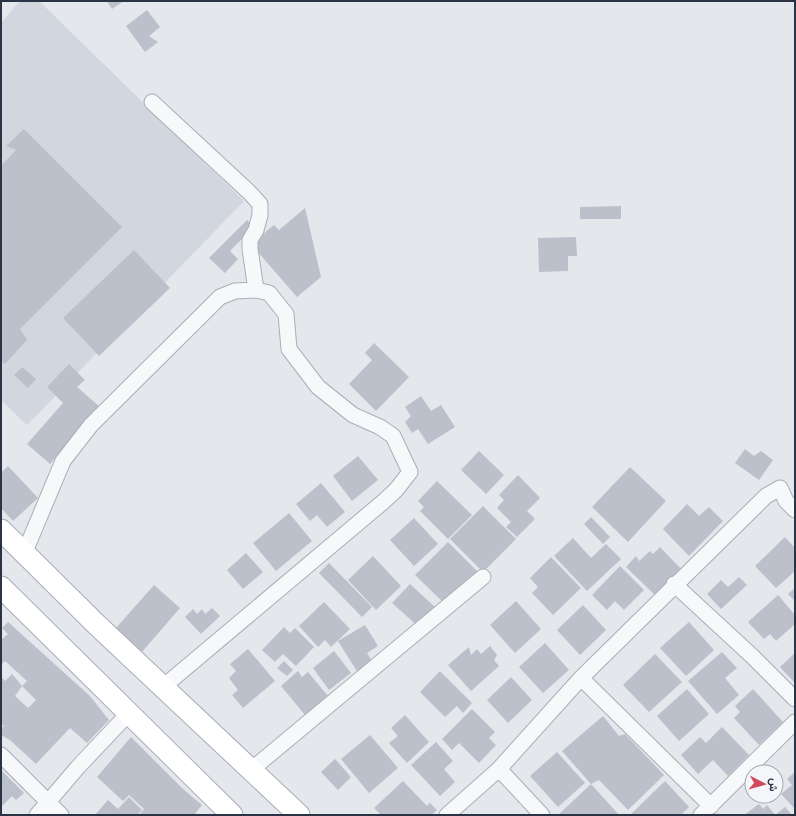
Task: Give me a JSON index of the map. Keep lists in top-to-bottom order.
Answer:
{
  "north": "right"
}
